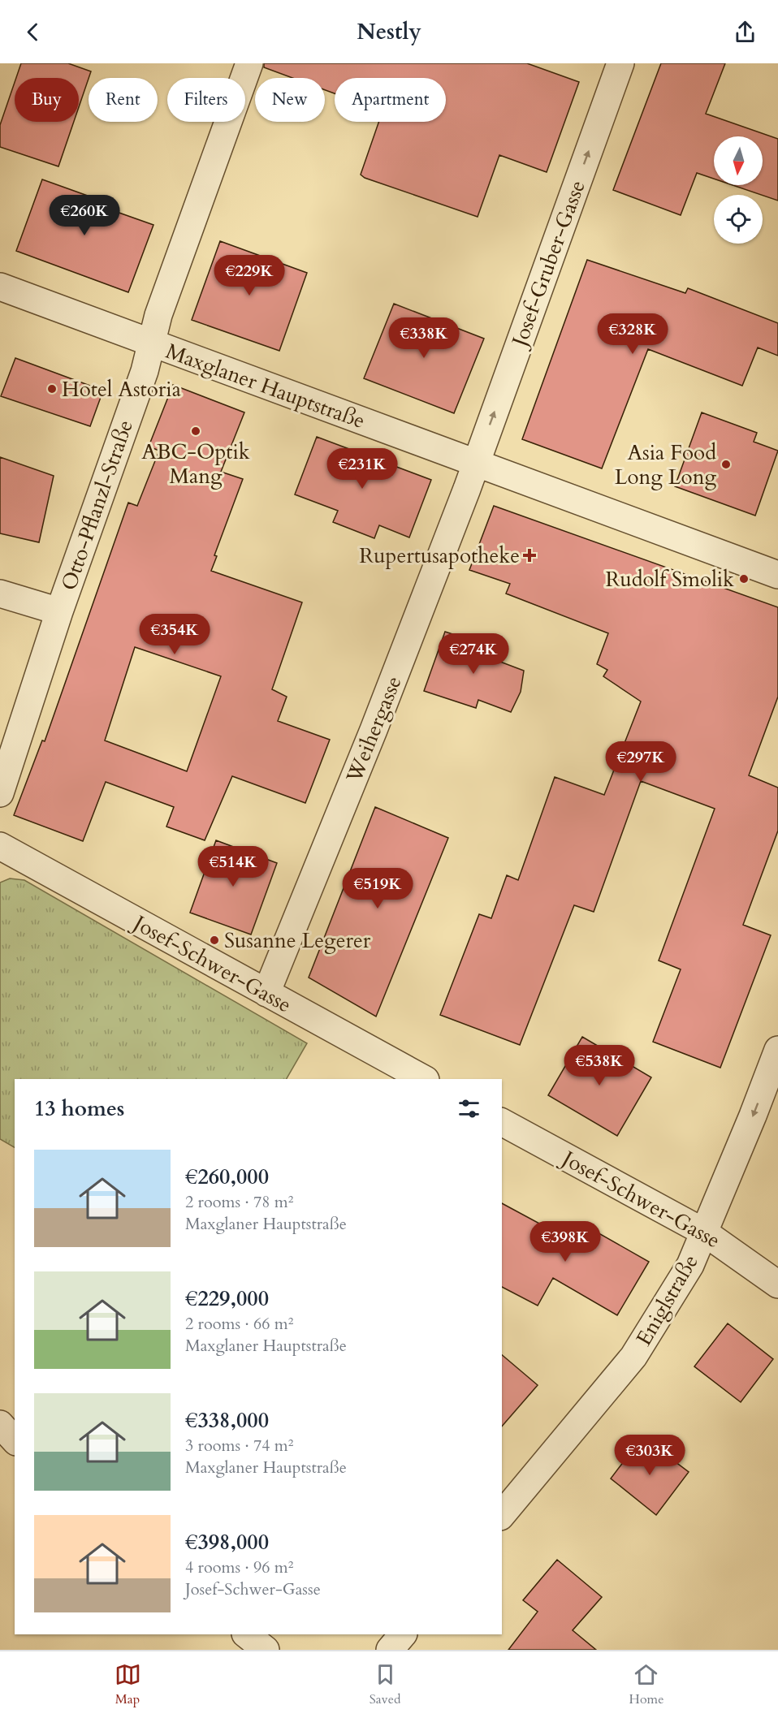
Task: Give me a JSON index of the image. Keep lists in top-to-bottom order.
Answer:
{
  "streets": {
    "street": [
      "Josef-Gruber-Gasse",
      "Maxglaner Hauptstraße",
      "Otto-Pflanzl-Straße",
      "Weihergasse",
      "Josef-Schwer-Gasse",
      "Eniglstraße"
    ]
  },
  "crossings": [
    ["Josef-Gruber-Gasse", "Maxglaner Hauptstraße"],
    ["Josef-Gruber-Gasse", "Weihergasse"],
    ["Maxglaner Hauptstraße", "Otto-Pflanzl-Straße"],
    ["Maxglaner Hauptstraße", "Weihergasse"],
    ["Weihergasse", "Josef-Schwer-Gasse"],
    ["Josef-Schwer-Gasse", "Eniglstraße"]
  ],
  "one_way": ["Josef-Gruber-Gasse", "Eniglstraße"],
  "places": {
    "other": [
      "Hotel Astoria",
      "ABC-Optik Mang",
      "Asia Food Long Long",
      "Rudolf Smolik",
      "Susanne Legerer"
    ],
    "health": ["Rupertusapotheke"]
  },
  "north": "bottom",
  "page": {
    "header": "Nestly",
    "chip": [
      "Buy",
      "Rent",
      "Filters",
      "New",
      "Apartment"
    ],
    "price": [
      "€260K",
      "€229K",
      "€328K",
      "€338K",
      "€231K",
      "€354K",
      "€274K",
      "€297K",
      "€514K",
      "€519K",
      "€538K",
      "€398K",
      "€303K"
    ],
    "heading": "13 homes",
    "list": [
      {
        "name": "€260,000",
        "note": "2 rooms · 78 m² · Maxglaner Hauptstraße"
      },
      {
        "name": "€229,000",
        "note": "2 rooms · 66 m² · Maxglaner Hauptstraße"
      },
      {
        "name": "€338,000",
        "note": "3 rooms · 74 m² · Maxglaner Hauptstraße"
      },
      {
        "name": "€398,000",
        "note": "4 rooms · 96 m² · Josef-Schwer-Gasse"
      }
    ],
    "tabs": ["Map", "Saved", "Home"]
  }
}
